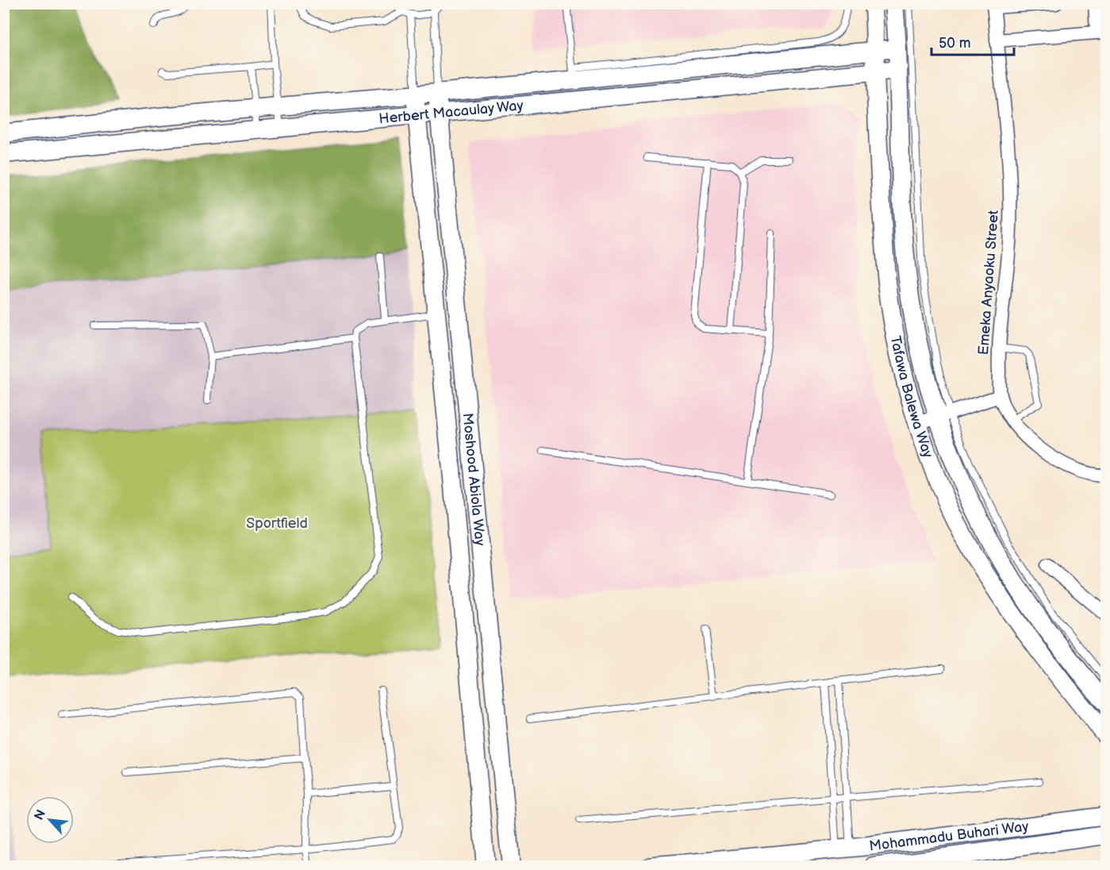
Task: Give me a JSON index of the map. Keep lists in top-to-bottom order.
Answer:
{
  "streets": {
    "main road": [
      "Herbert Macaulay Way",
      "Tafawa Balewa Way",
      "Moshood Abiola Way",
      "Mohammadu Buhari Way"
    ],
    "street": ["Emeka Anyaoku Street"]
  },
  "crossings": [
    ["Herbert Macaulay Way", "Tafawa Balewa Way"],
    ["Herbert Macaulay Way", "Moshood Abiola Way"]
  ],
  "parks": ["Sportfield"],
  "scale_bar": "50 m",
  "north": "top left"
}
